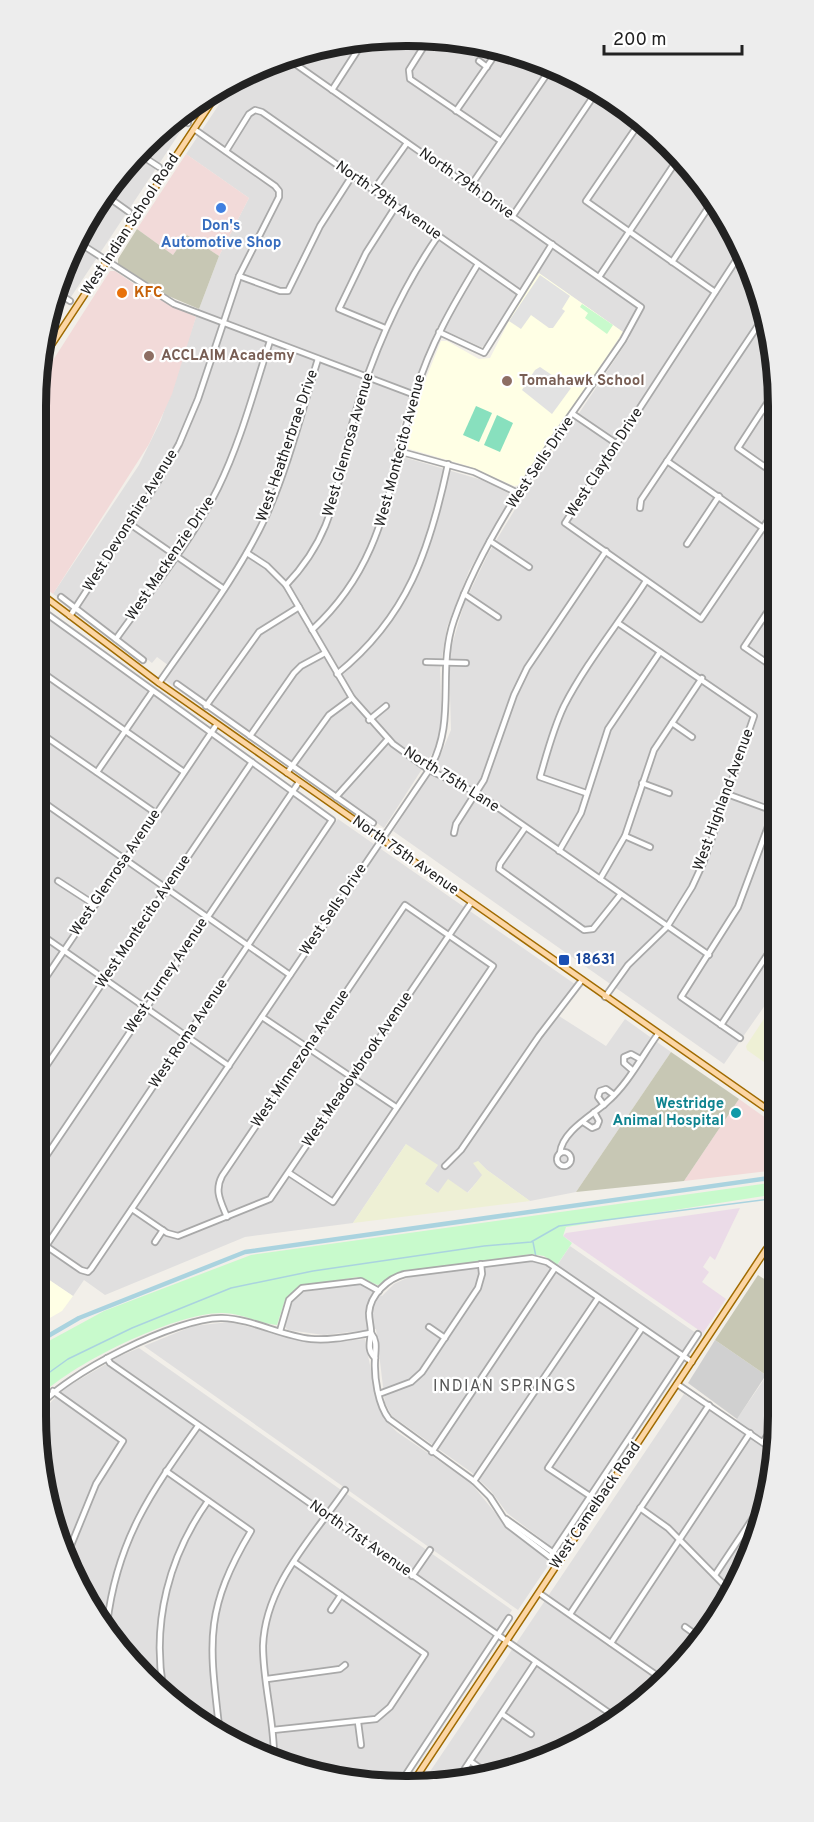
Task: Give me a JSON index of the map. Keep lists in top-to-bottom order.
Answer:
{
  "streets": {
    "main road": ["West Indian School Road", "North 75th Avenue", "West Camelback Road"],
    "street": [
      "North 79th Drive",
      "North 79th Avenue",
      "West Glenrosa Avenue",
      "West Heatherbrae Drive",
      "West Montecito Avenue",
      "West Sells Drive",
      "West Clayton Drive",
      "West Devonshire Avenue",
      "West Mackenzie Drive",
      "North 75th Lane",
      "West Highland Avenue",
      "West Turney Avenue",
      "West Roma Avenue",
      "West Minnezona Avenue",
      "West Meadowbrook Avenue",
      "North 71st Avenue"
    ]
  },
  "crossings": [
    ["North 79th Drive", "West Sells Drive"],
    ["North 79th Avenue", "West Glenrosa Avenue"],
    ["North 79th Avenue", "West Montecito Avenue"],
    ["North 79th Avenue", "West Devonshire Avenue"],
    ["West Glenrosa Avenue", "North 75th Lane"],
    ["West Glenrosa Avenue", "North 75th Avenue"],
    ["West Heatherbrae Drive", "North 75th Lane"],
    ["West Heatherbrae Drive", "North 75th Avenue"],
    ["West Montecito Avenue", "North 75th Lane"],
    ["West Montecito Avenue", "North 75th Avenue"],
    ["West Sells Drive", "North 75th Lane"],
    ["West Sells Drive", "North 75th Avenue"],
    ["West Devonshire Avenue", "North 75th Avenue"],
    ["North 75th Lane", "West Highland Avenue"],
    ["West Highland Avenue", "North 75th Avenue"],
    ["North 75th Avenue", "West Turney Avenue"],
    ["North 75th Avenue", "West Roma Avenue"],
    ["North 75th Avenue", "West Meadowbrook Avenue"],
    ["West Minnezona Avenue", "West Meadowbrook Avenue"],
    ["West Camelback Road", "North 71st Avenue"]
  ],
  "districts": ["INDIAN SPRINGS"],
  "places": {
    "other": [
      "Don's Automotive Shop",
      "KFC",
      "ACCLAIM Academy",
      "Tomahawk School",
      "Westridge Animal Hospital"
    ],
    "transit": ["18631"]
  },
  "scale_bar": "200 m"
}
